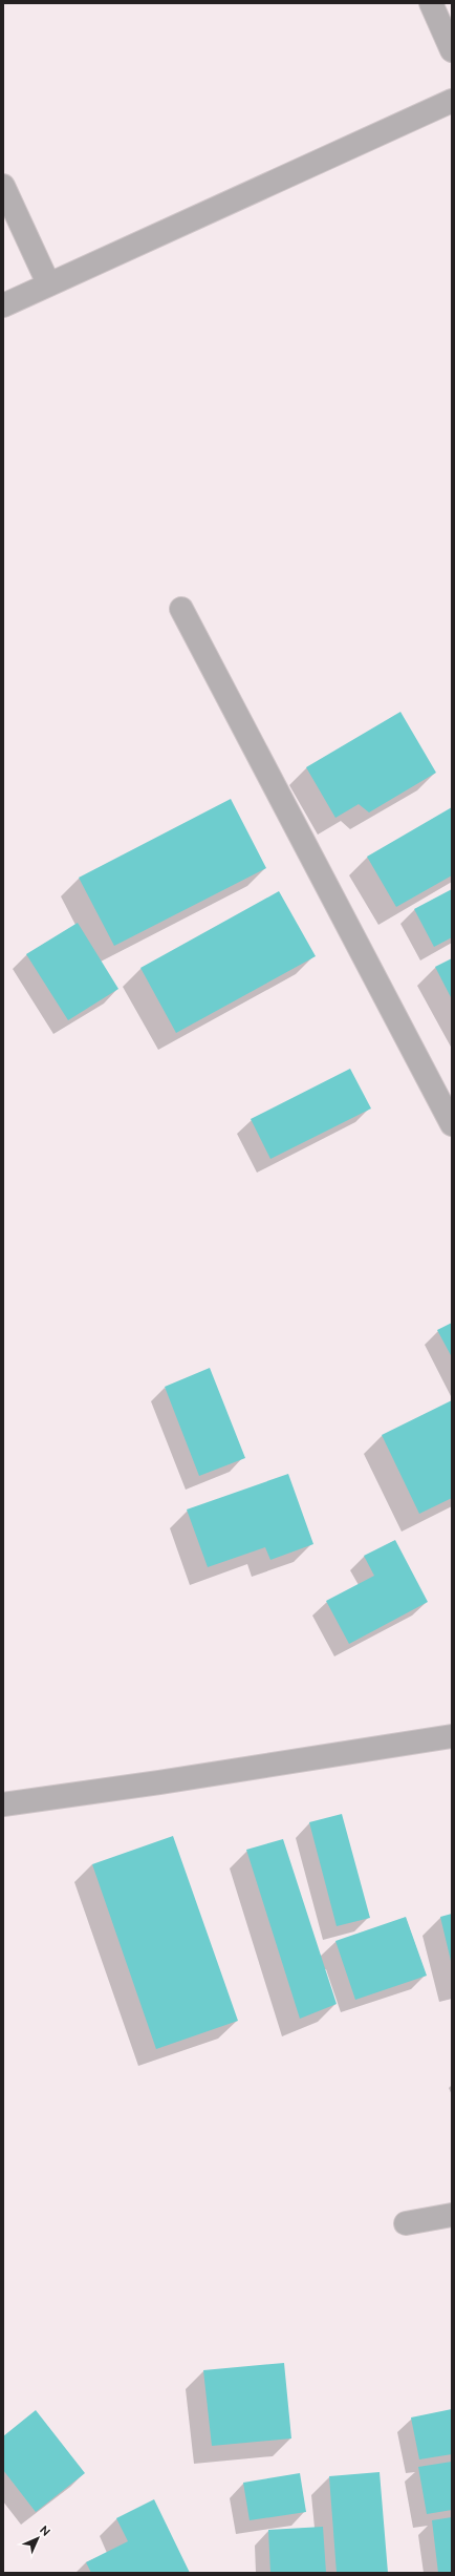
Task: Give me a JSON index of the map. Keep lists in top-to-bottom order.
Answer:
{
  "north": "top right"
}
